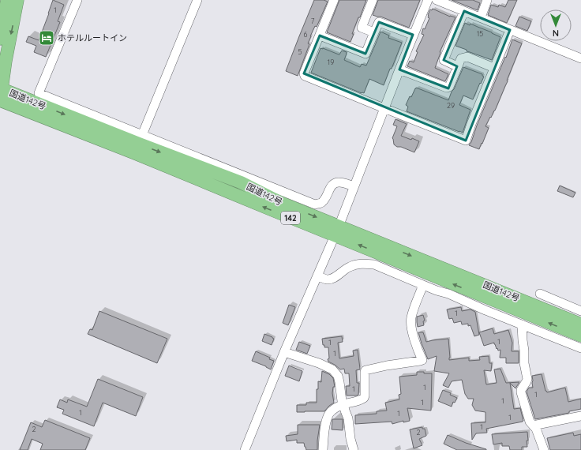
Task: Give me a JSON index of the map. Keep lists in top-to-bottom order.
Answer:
{
  "streets": {
    "highway": ["国道142号", "142"]
  },
  "places": {
    "hotel": ["ホテルルートイン"]
  },
  "house_numbers": [
    "1",
    "7",
    "15",
    "6",
    "5",
    "19",
    "29",
    "1",
    "1",
    "1",
    "1",
    "1",
    "1",
    "1",
    "1",
    "1",
    "1",
    "1",
    "1",
    "1",
    "2",
    "2"
  ],
  "north": "bottom"
}
